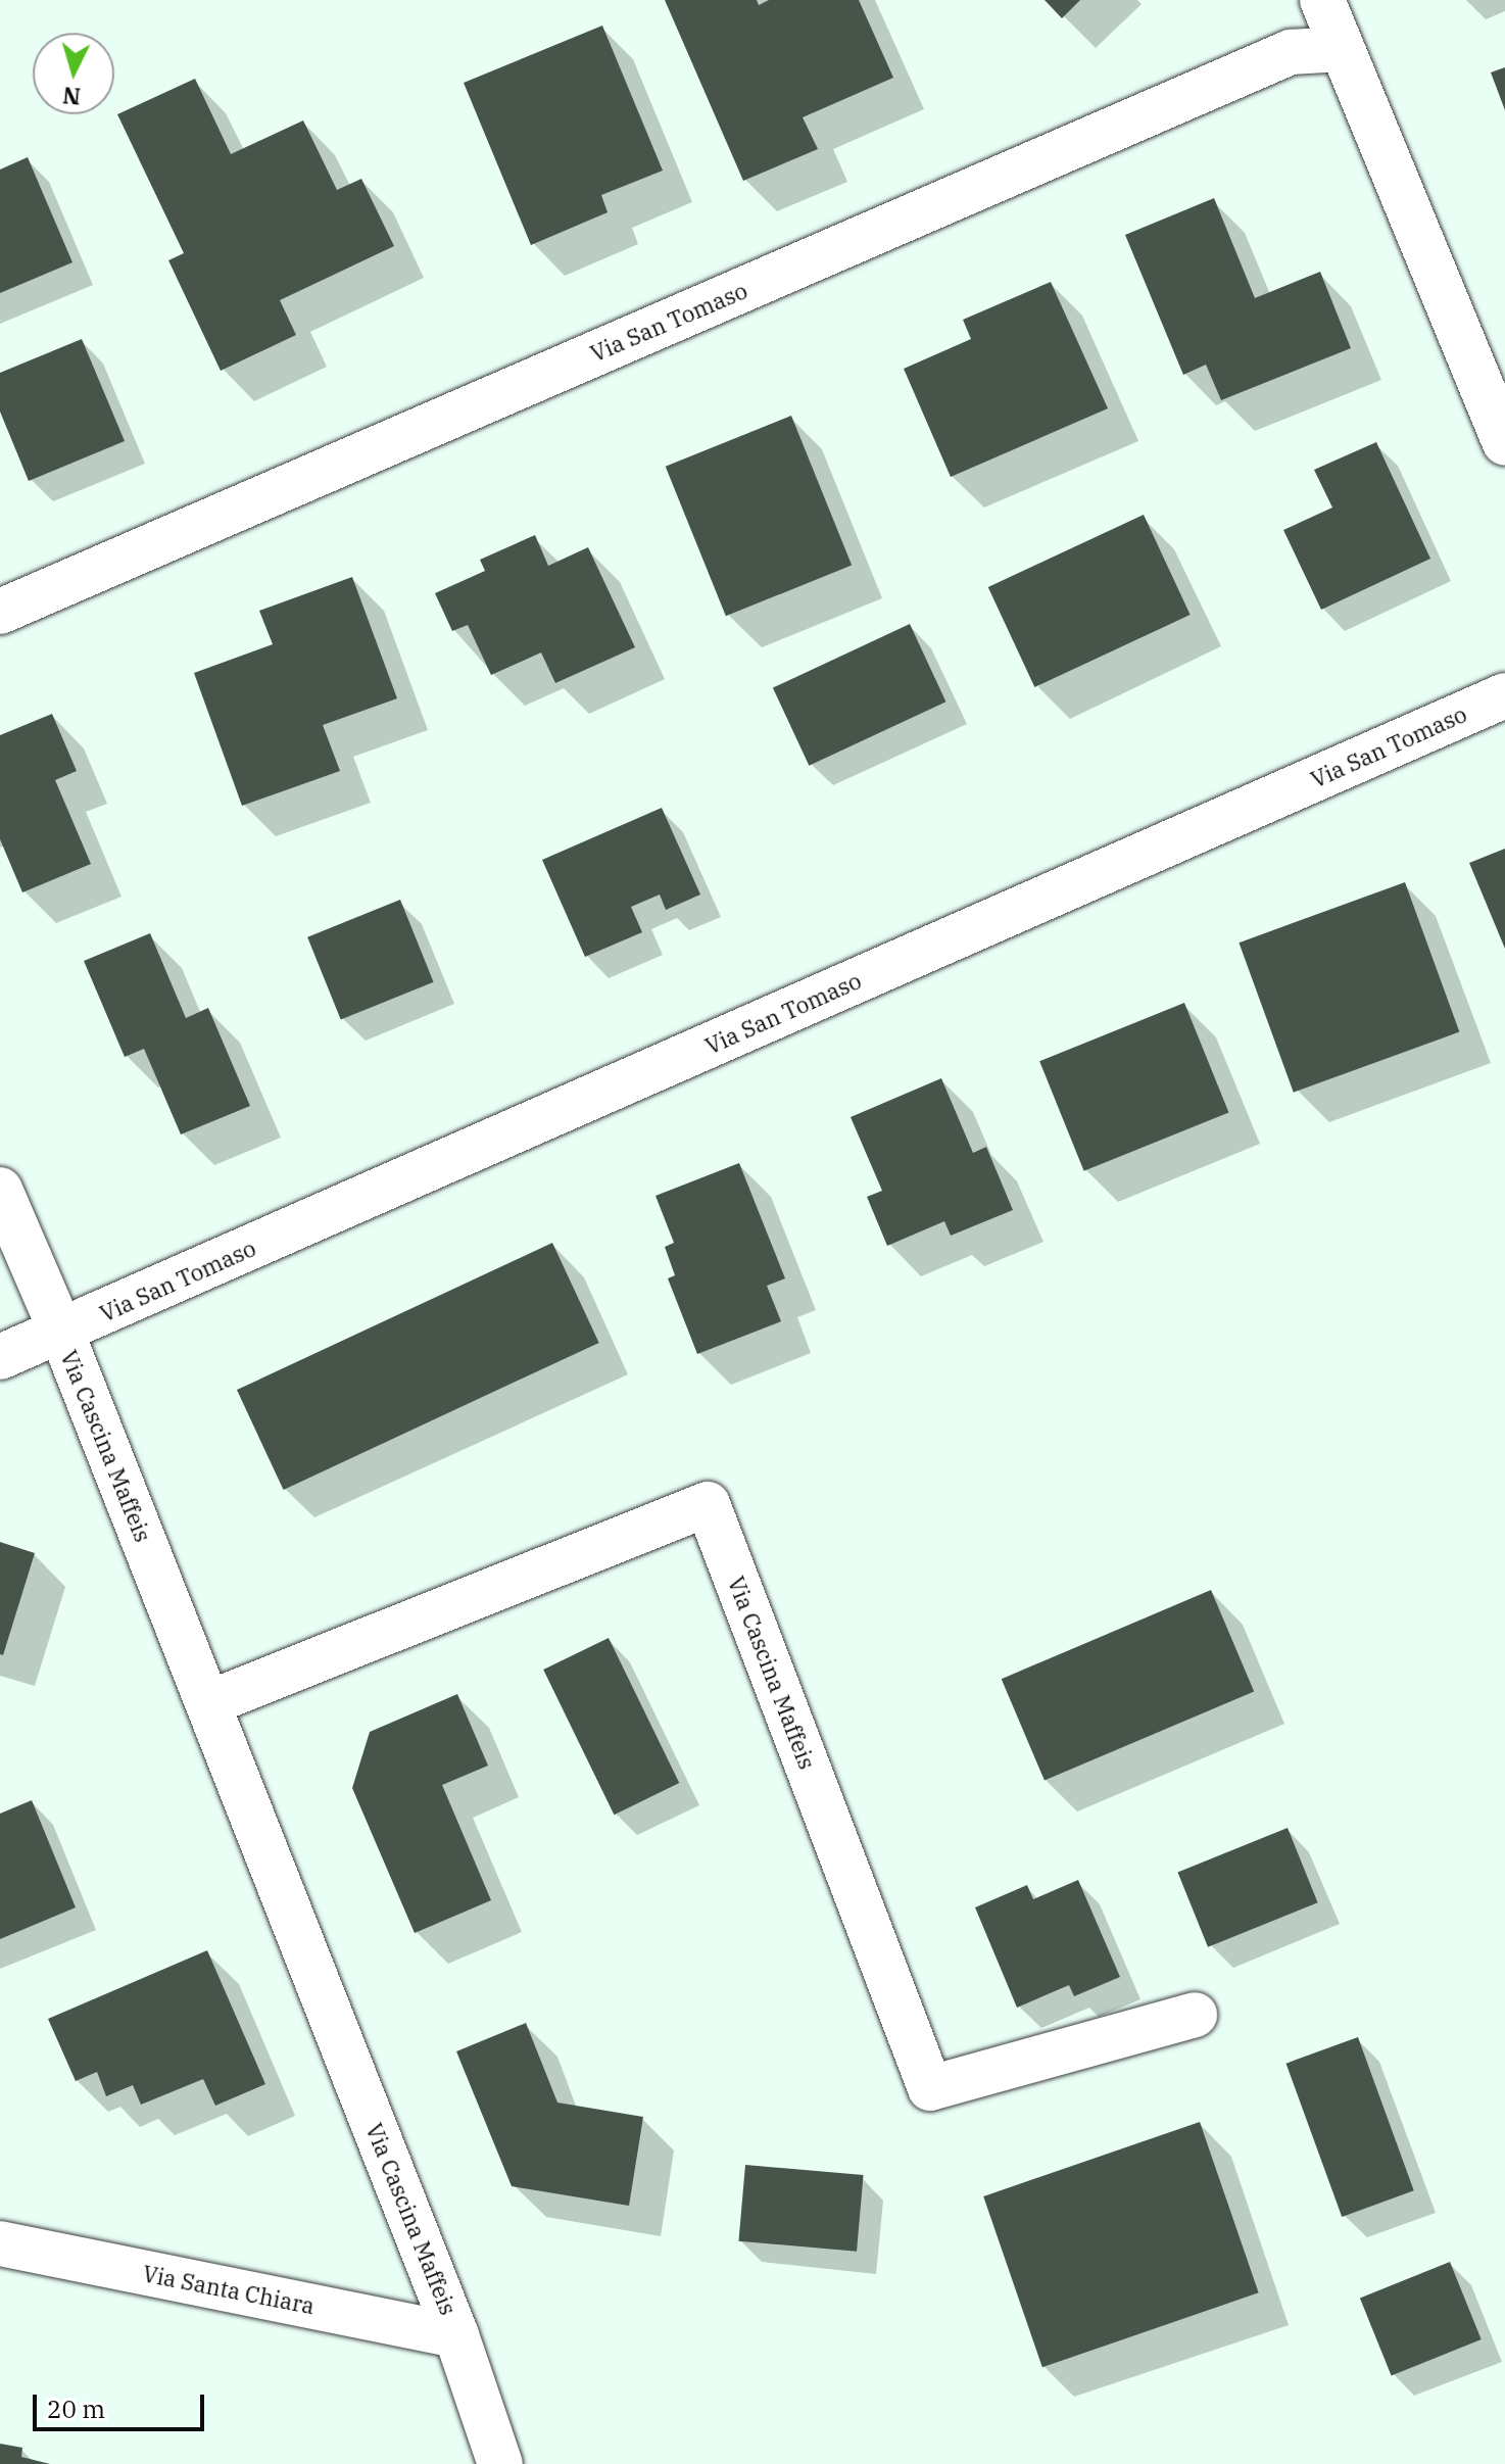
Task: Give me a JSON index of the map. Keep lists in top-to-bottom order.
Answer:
{
  "streets": {
    "street": ["Via San Tomaso", "Via Cascina Maffeis", "Via Santa Chiara"]
  },
  "crossings": [
    ["Via San Tomaso", "Via Cascina Maffeis"],
    ["Via Cascina Maffeis", "Via Santa Chiara"]
  ],
  "scale_bar": "20 m",
  "north": "bottom"
}
